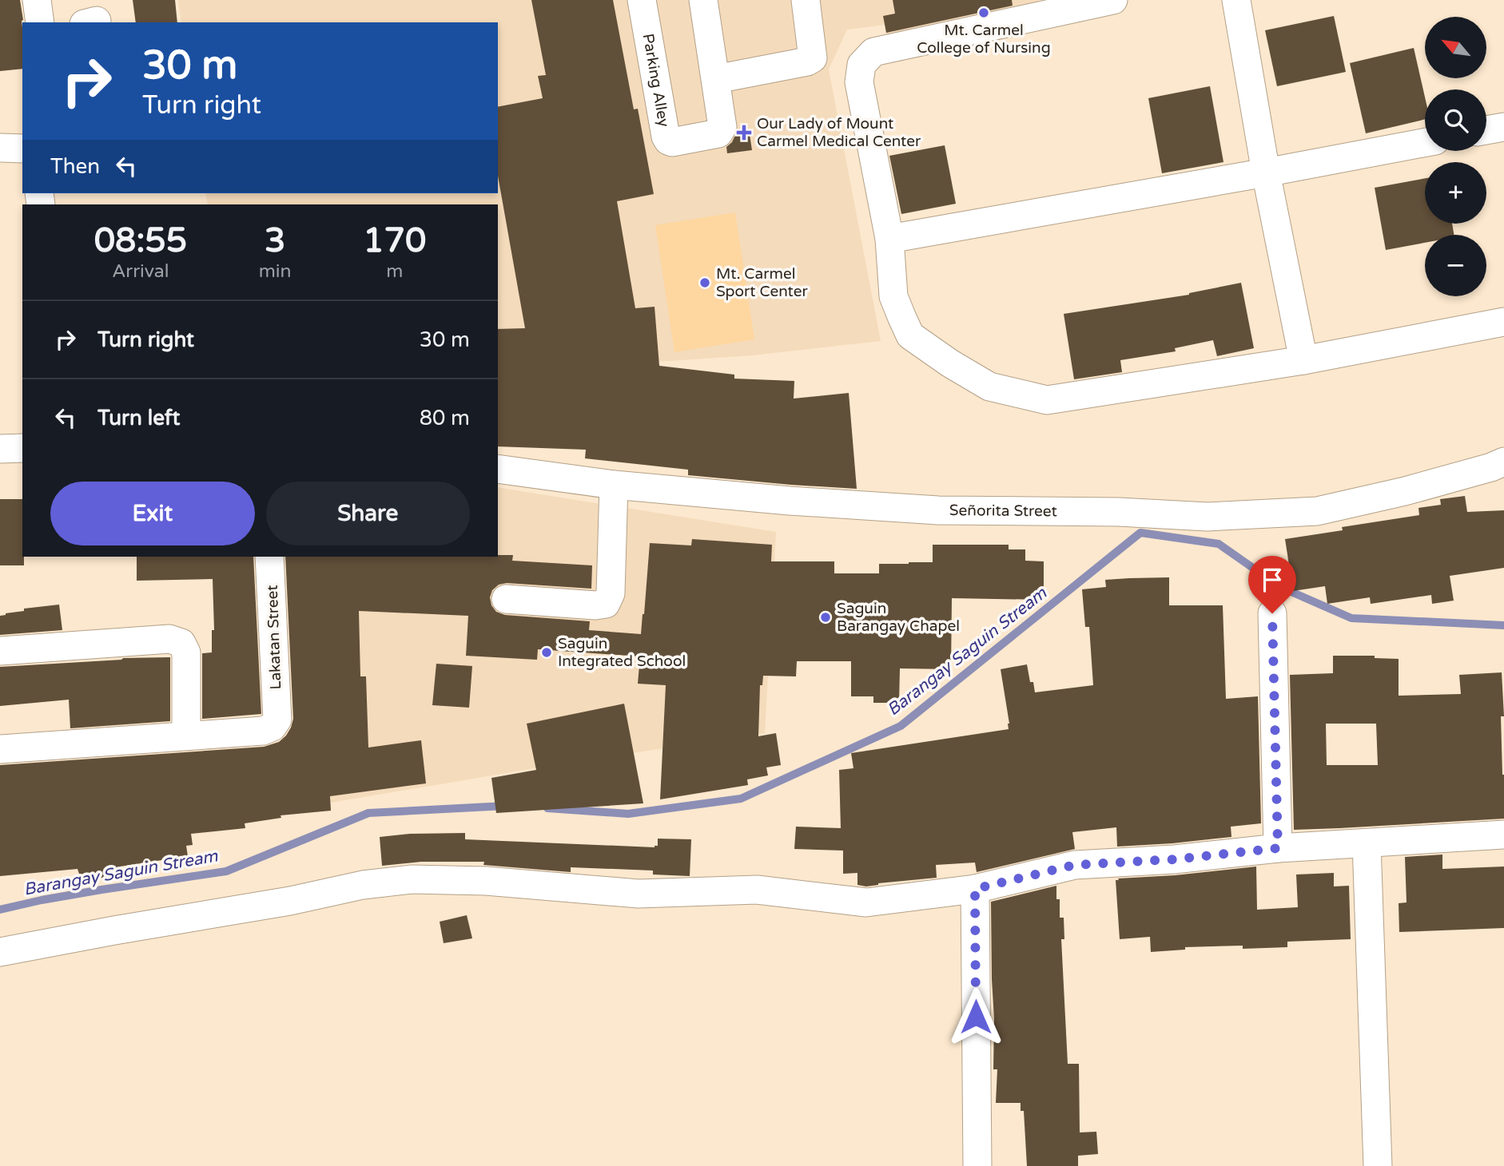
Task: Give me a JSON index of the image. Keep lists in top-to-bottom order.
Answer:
{
  "streets": {
    "street": ["Parking Alley", "Señorita Street", "Lakatan Street"]
  },
  "water": ["Barangay Saguin Stream"],
  "places": {
    "other": [
      "Mt. Carmel College of Nursing",
      "Mt. Carmel Sport Center",
      "Saguin Barangay Chapel",
      "Saguin Integrated School"
    ],
    "health": ["Our Lady of Mount Carmel Medical Center"]
  },
  "north": "top left",
  "page": {
    "map_buttons": ["+", "−"],
    "turn": ["30 m", "Turn right"],
    "then": "Then",
    "eta": [
      "08:55",
      "Arrival",
      "3",
      "min",
      "170",
      "m"
    ],
    "list": [
      {
        "name": "Turn right",
        "value": "30 m"
      },
      {
        "name": "Turn left",
        "value": "80 m"
      }
    ],
    "buttons": ["Exit", "Share"]
  }
}
